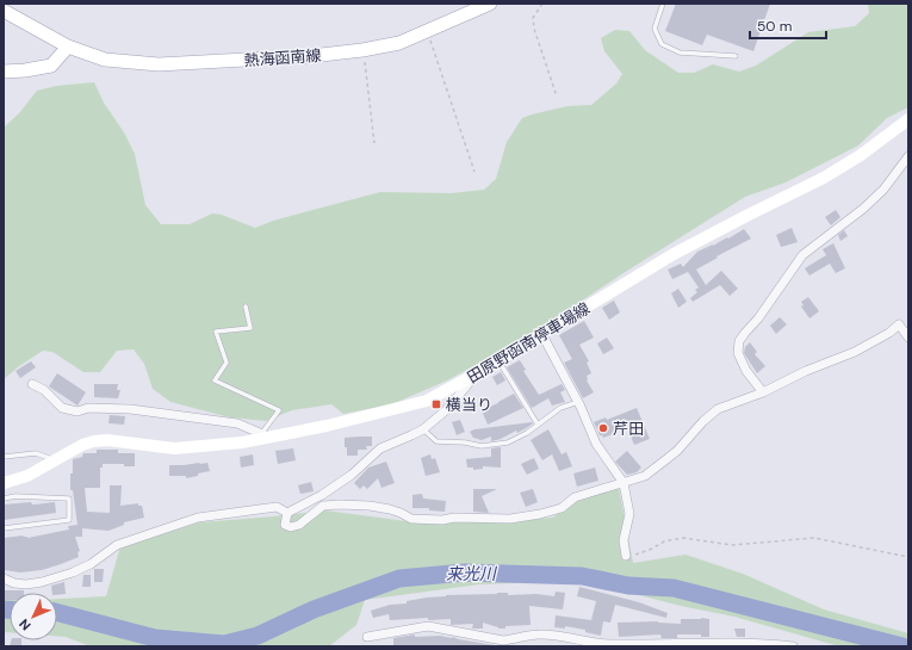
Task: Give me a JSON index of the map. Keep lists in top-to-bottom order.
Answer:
{
  "streets": {
    "main road": ["熱海函南線", "田原野函南停車場線"]
  },
  "water": ["来光川"],
  "places": {
    "transit": ["横当り"],
    "other": ["芹田"]
  },
  "scale_bar": "50 m",
  "north": "bottom left"
}
